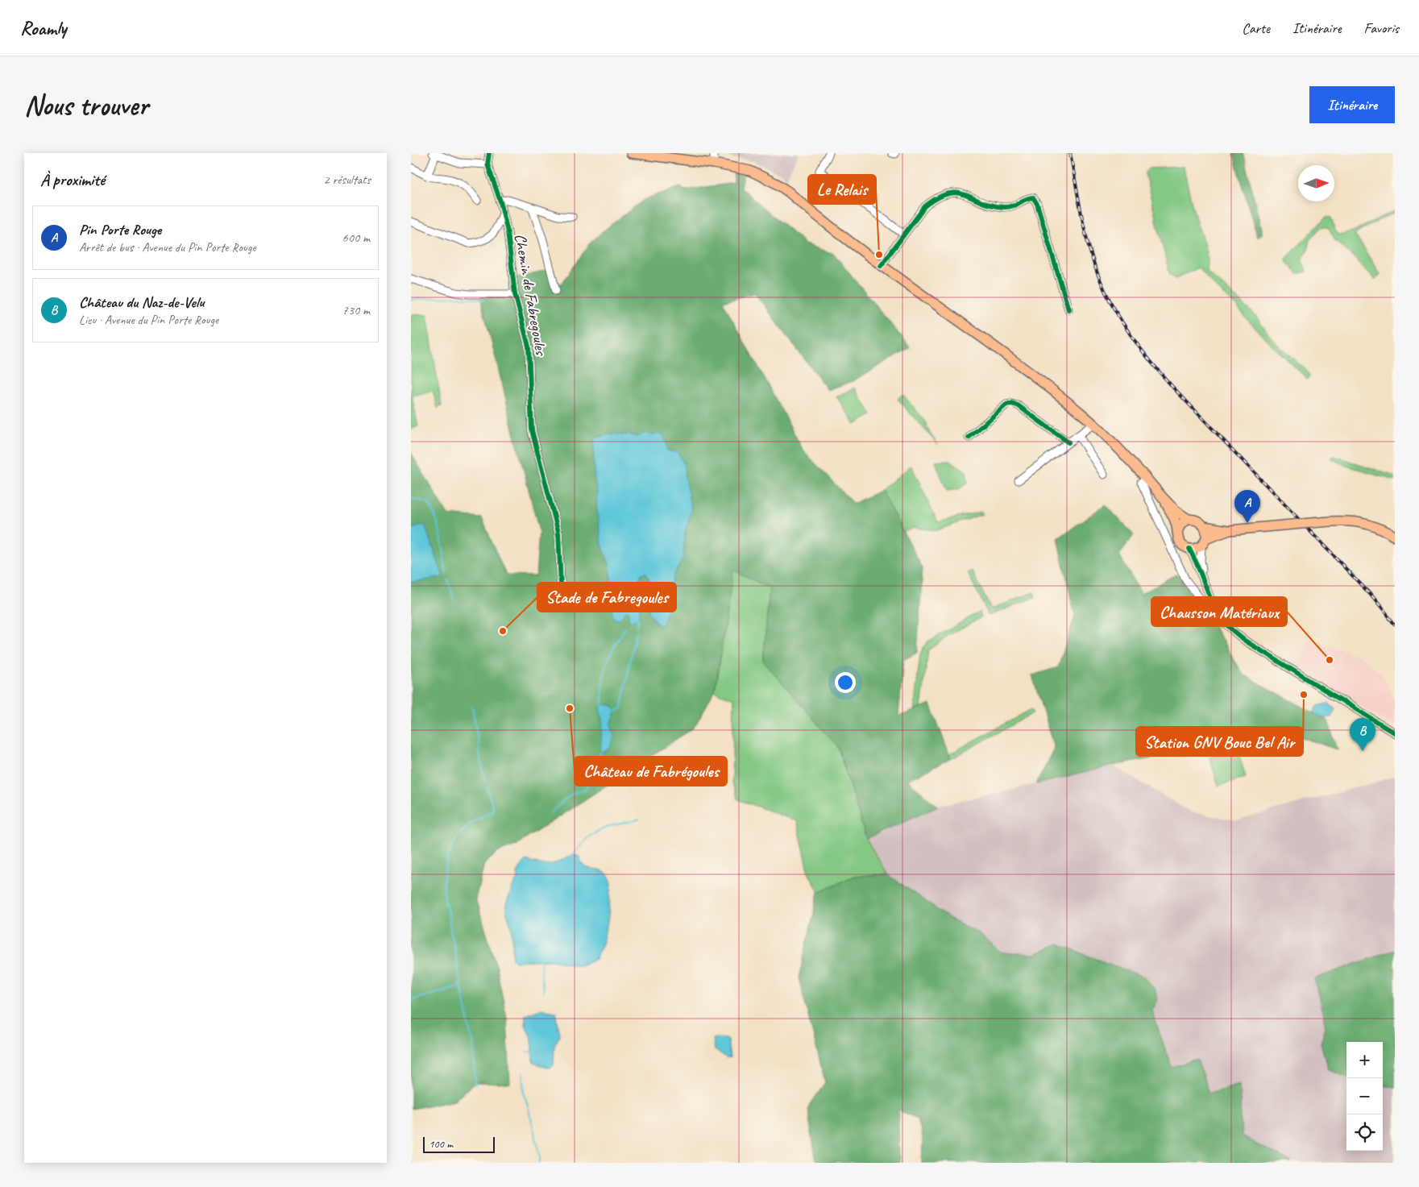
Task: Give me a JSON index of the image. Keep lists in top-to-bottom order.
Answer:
{
  "streets": {
    "street": ["Chemin de Fabregoules"]
  },
  "places": [
    "Le Relais",
    "Stade de Fabregoules",
    "Chausson Matériaux",
    "Station GNV Bouc Bel Air",
    "Château de Fabrégoules"
  ],
  "scale_bar": "100 m",
  "north": "right",
  "page": {
    "header": "Roamly",
    "nav": ["Carte", "Itinéraire", "Favoris"],
    "buttons": "Itinéraire",
    "title": "Nous trouver",
    "heading": ["À proximité", "2 résultats"],
    "list": [
      {
        "mark": "A",
        "name": "Pin Porte Rouge",
        "note": "Arrêt de bus · Avenue du Pin Porte Rouge",
        "value": "600 m"
      },
      {
        "mark": "B",
        "name": "Château du Naz-de-Velu",
        "note": "Lieu · Avenue du Pin Porte Rouge",
        "value": "730 m"
      }
    ],
    "pins": ["A", "B"],
    "map_buttons": ["+", "−"],
    "scale": "100 m"
  }
}
